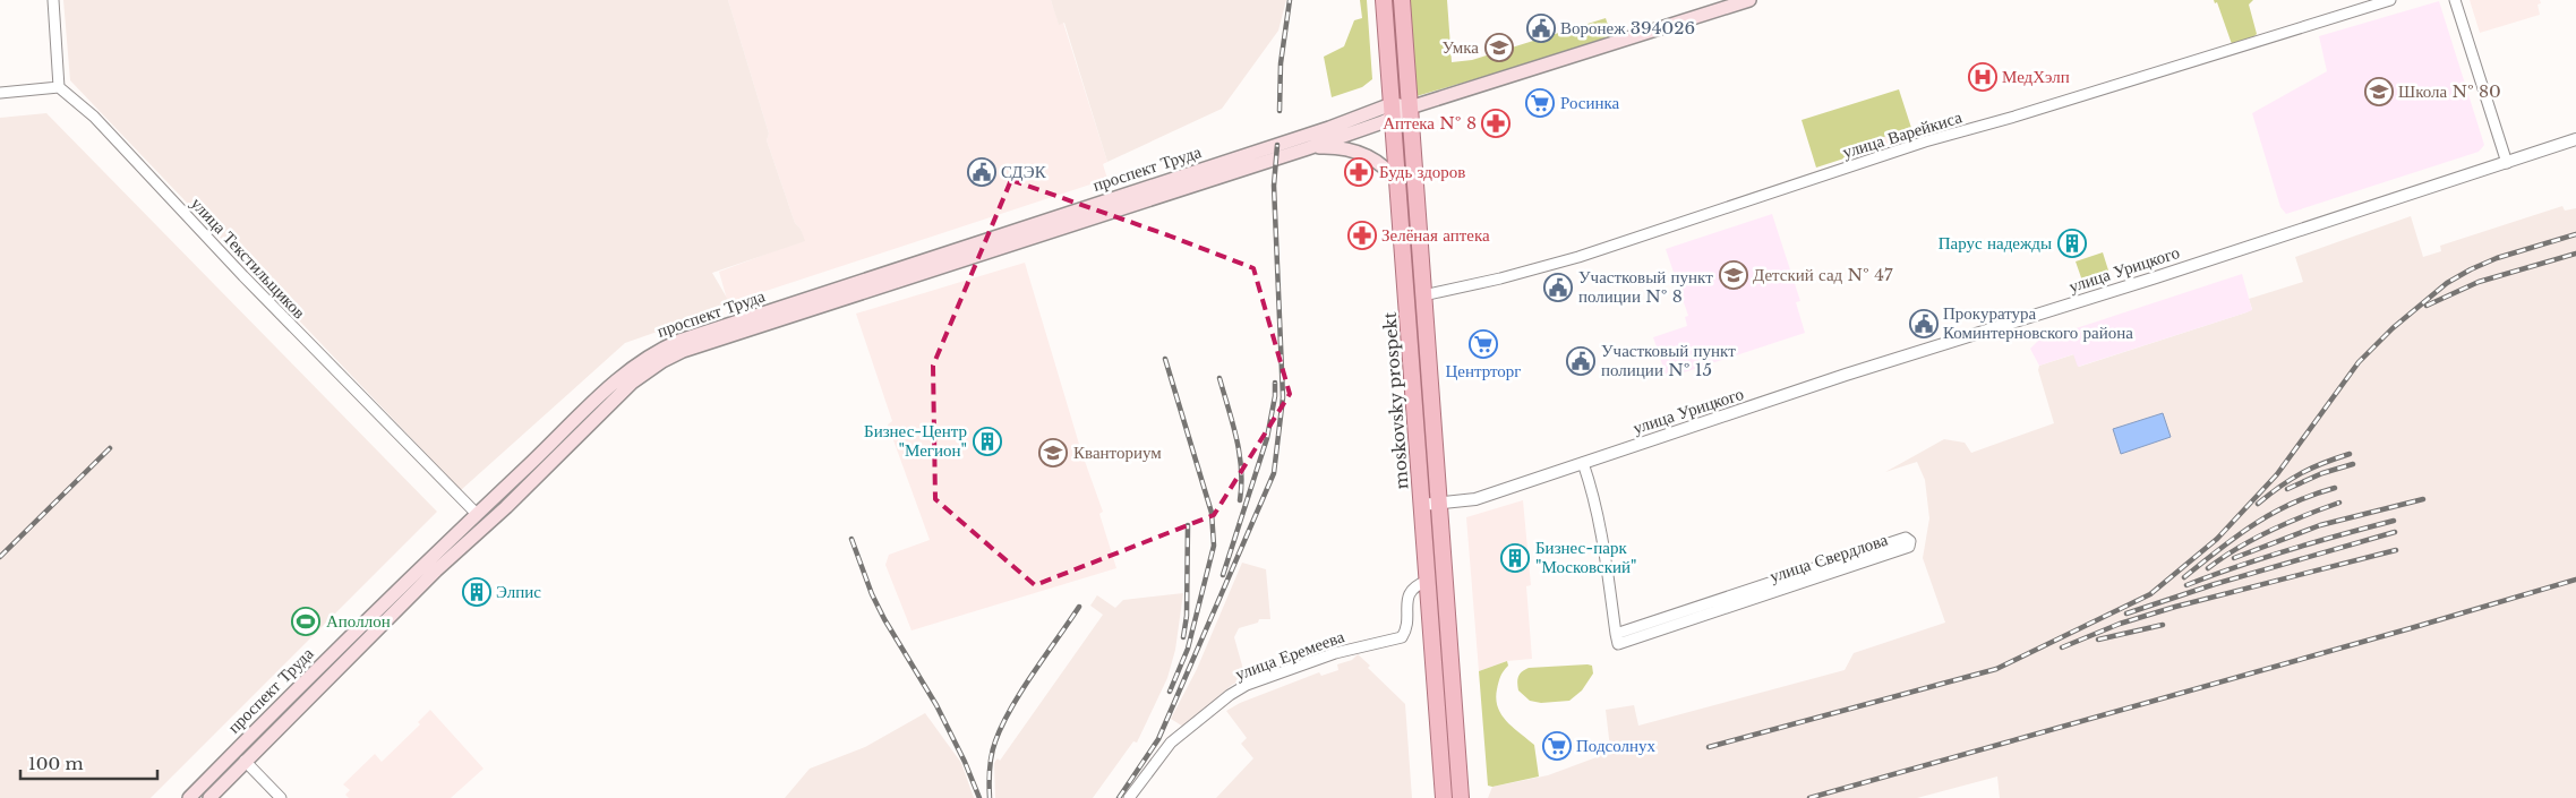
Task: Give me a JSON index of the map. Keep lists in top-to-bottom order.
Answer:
{
  "streets": {
    "main road": ["проспект Труда", "moskovsky prospekt"],
    "street": [
      "улица Варейкиса",
      "улица Текстильщиков",
      "улица Урицкого",
      "улица Свердлова",
      "улица Еремеева"
    ]
  },
  "crossings": [
    ["улица Варейкиса", "moskovsky prospekt"],
    ["проспект Труда", "улица Текстильщиков"],
    ["проспект Труда", "moskovsky prospekt"],
    ["улица Урицкого", "moskovsky prospekt"],
    ["moskovsky prospekt", "улица Еремеева"]
  ],
  "places": {
    "public building": [
      "Воронеж 394026",
      "СДЭК",
      "Участковый пункт полиции № 8",
      "Прокуратура Коминтерновского района",
      "Участковый пункт полиции № 15"
    ],
    "school or university": [
      "Умка",
      "Школа № 80",
      "Детский сад № 47",
      "Кванториум"
    ],
    "hospital": ["МедХэлп"],
    "supermarket": ["Росинка", "Центрторг", "Подсолнух"],
    "pharmacy": ["Аптека № 8", "Будь здоров", "Зелёная аптека"],
    "building": [
      "Парус надежды",
      "Бизнес-Центр \"Мегион\"",
      "Бизнес-парк \"Московский\"",
      "Элпис"
    ],
    "sports": ["Аполлон"]
  },
  "scale_bar": "100 m"
}
